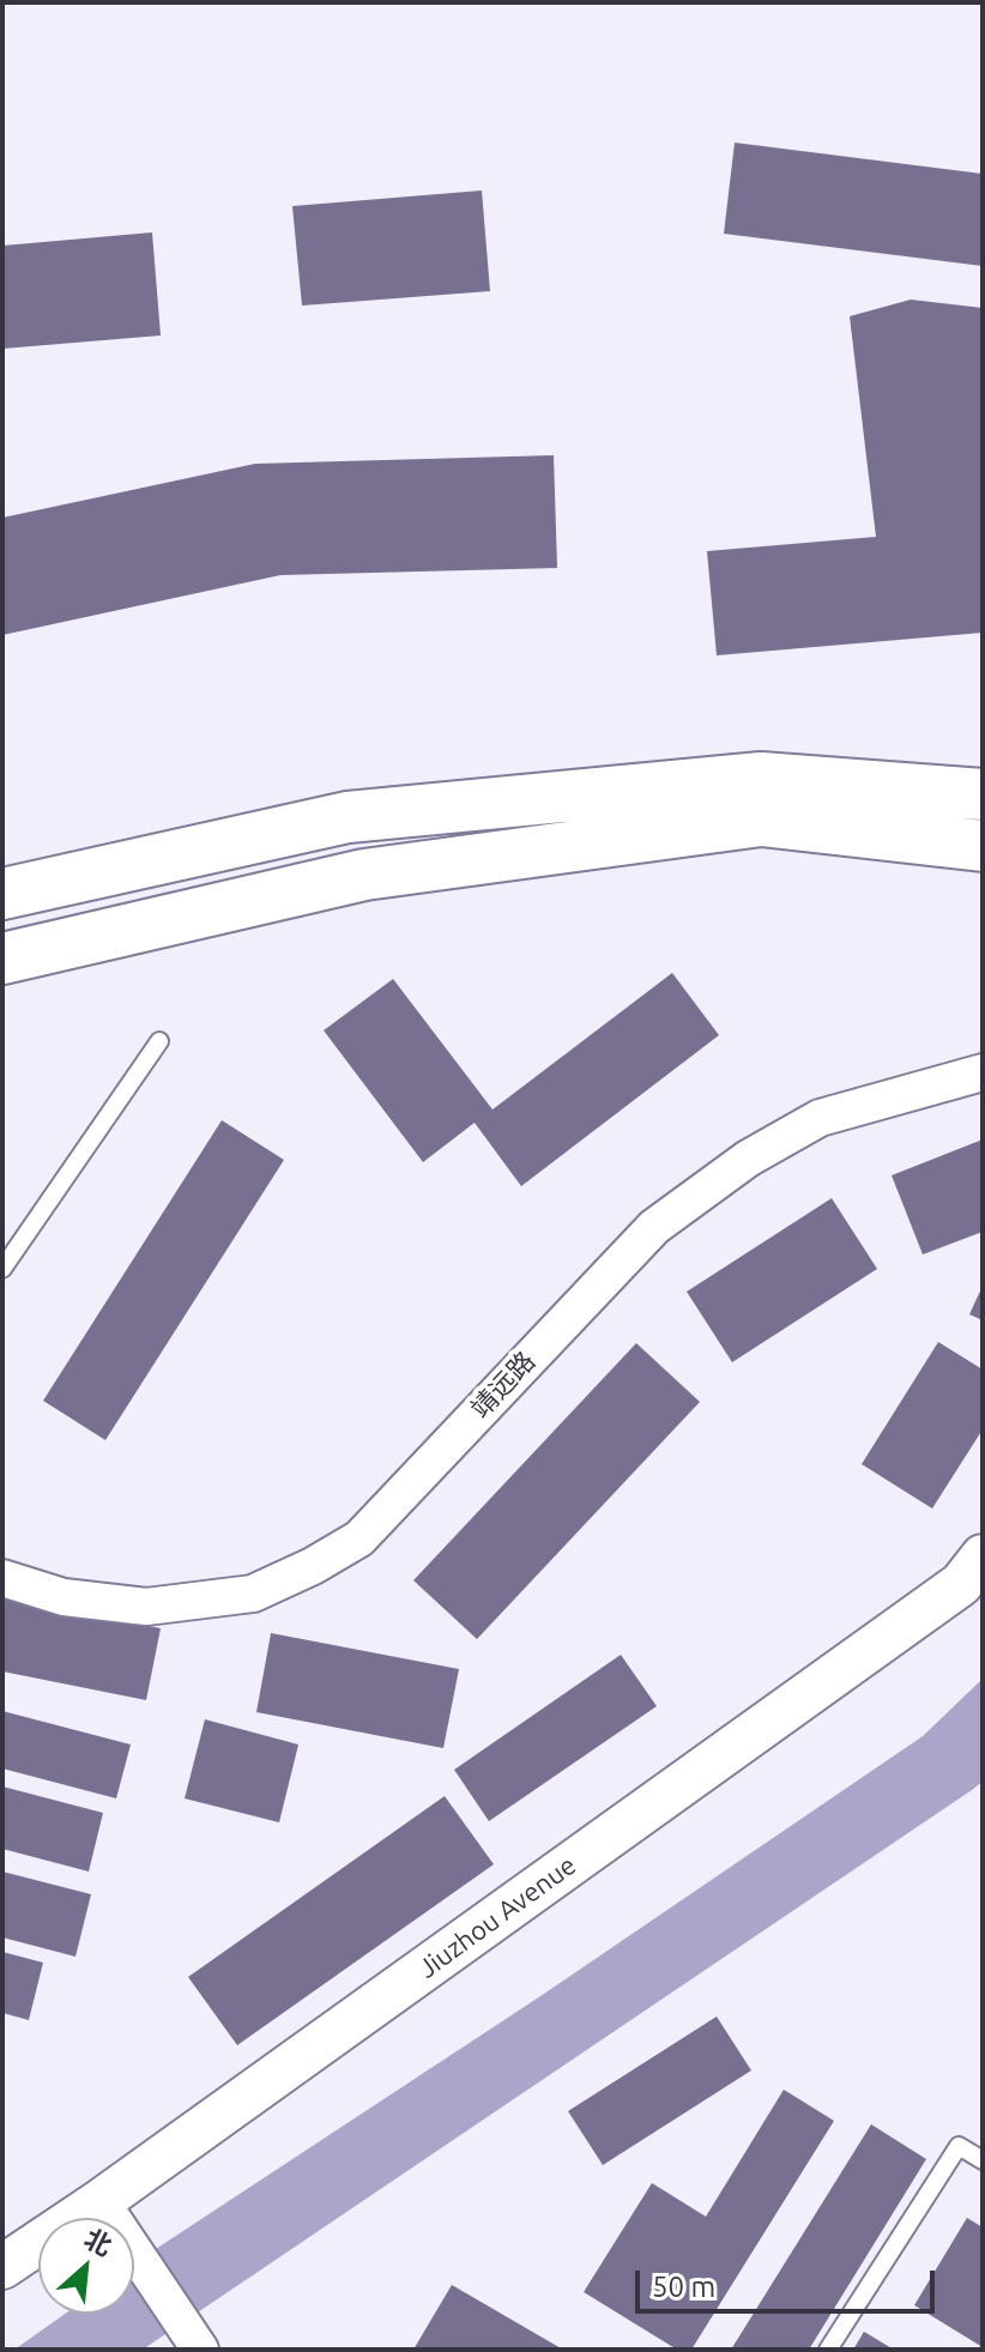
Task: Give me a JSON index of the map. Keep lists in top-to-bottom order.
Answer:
{
  "streets": {
    "street": ["靖远路", "Jiuzhou Avenue"]
  },
  "scale_bar": "50 m",
  "north": "top right"
}
